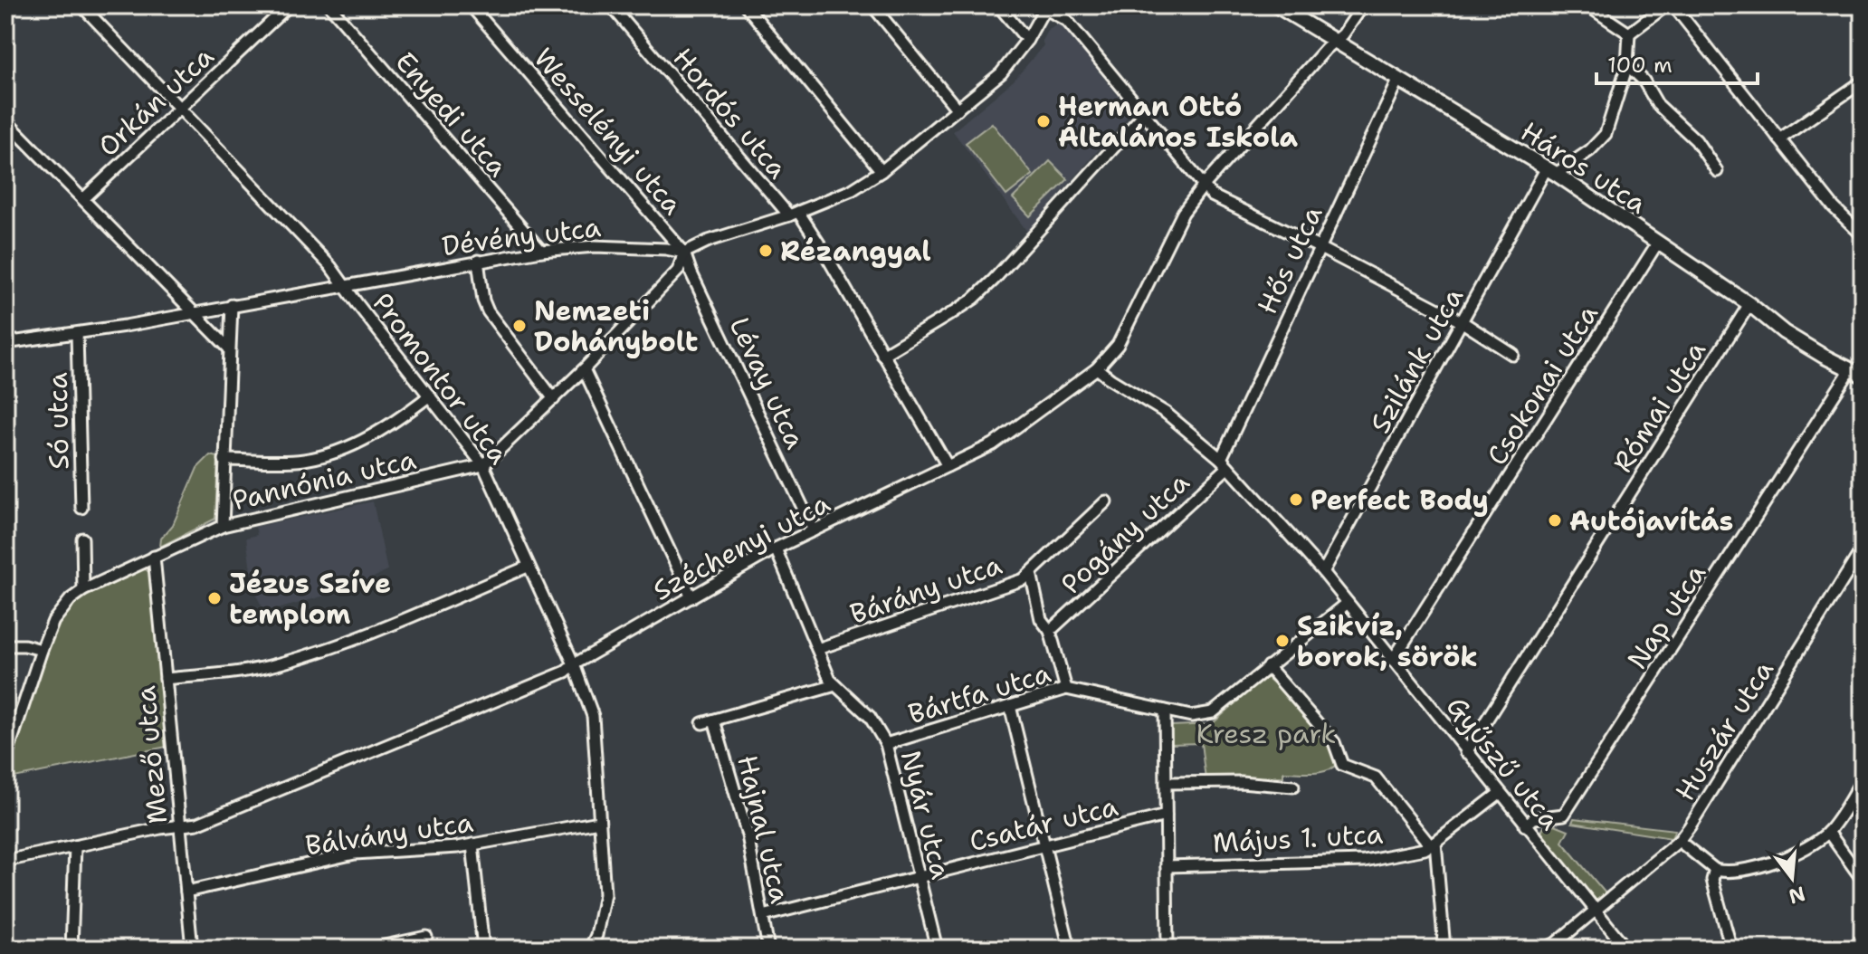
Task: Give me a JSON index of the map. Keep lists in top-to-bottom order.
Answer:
{
  "streets": {
    "street": [
      "Orkán utca",
      "Hordós utca",
      "Enyedi utca",
      "Wesselényi utca",
      "Háros utca",
      "Dévény utca",
      "Hős utca",
      "Szilánk utca",
      "Promontor utca",
      "Lévay utca",
      "Csokonai utca",
      "Római utca",
      "Só utca",
      "Pannónia utca",
      "Pogány utca",
      "Széchenyi utca",
      "Bárány utca",
      "Nap utca",
      "Bártfa utca",
      "Huszár utca",
      "Mező utca",
      "Gyűszű utca",
      "Nyár utca",
      "Csatár utca",
      "Hajnal utca",
      "Bálvány utca",
      "Május 1. utca"
    ]
  },
  "crossings": [
    ["Orkán utca", "Promontor utca"],
    ["Hordós utca", "Széchenyi utca"],
    ["Enyedi utca", "Dévény utca"],
    ["Wesselényi utca", "Dévény utca"],
    ["Wesselényi utca", "Lévay utca"],
    ["Háros utca", "Hős utca"],
    ["Háros utca", "Szilánk utca"],
    ["Háros utca", "Csokonai utca"],
    ["Háros utca", "Római utca"],
    ["Háros utca", "Széchenyi utca"],
    ["Háros utca", "Nap utca"],
    ["Dévény utca", "Promontor utca"],
    ["Dévény utca", "Lévay utca"],
    ["Dévény utca", "Só utca"],
    ["Hős utca", "Pogány utca"],
    ["Hős utca", "Gyűszű utca"],
    ["Szilánk utca", "Gyűszű utca"],
    ["Promontor utca", "Pannónia utca"],
    ["Promontor utca", "Széchenyi utca"],
    ["Promontor utca", "Bálvány utca"],
    ["Lévay utca", "Széchenyi utca"],
    ["Csokonai utca", "Gyűszű utca"],
    ["Római utca", "Gyűszű utca"],
    ["Pannónia utca", "Mező utca"],
    ["Pogány utca", "Gyűszű utca"],
    ["Széchenyi utca", "Mező utca"],
    ["Széchenyi utca", "Gyűszű utca"],
    ["Széchenyi utca", "Nyár utca"],
    ["Bárány utca", "Nyár utca"],
    ["Nap utca", "Gyűszű utca"],
    ["Bártfa utca", "Gyűszű utca"],
    ["Bártfa utca", "Nyár utca"],
    ["Huszár utca", "Gyűszű utca"],
    ["Mező utca", "Bálvány utca"],
    ["Gyűszű utca", "Május 1. utca"],
    ["Nyár utca", "Csatár utca"],
    ["Csatár utca", "Hajnal utca"]
  ],
  "parks": ["Kresz park"],
  "places": [
    "Herman Ottó Általános Iskola",
    "Rézangyal",
    "Nemzeti Dohánybolt",
    "Perfect Body",
    "Autójavítás",
    "Jézus Szíve templom",
    "Szikvíz, borok, sörök"
  ],
  "scale_bar": "100 m",
  "north": "bottom"
}
